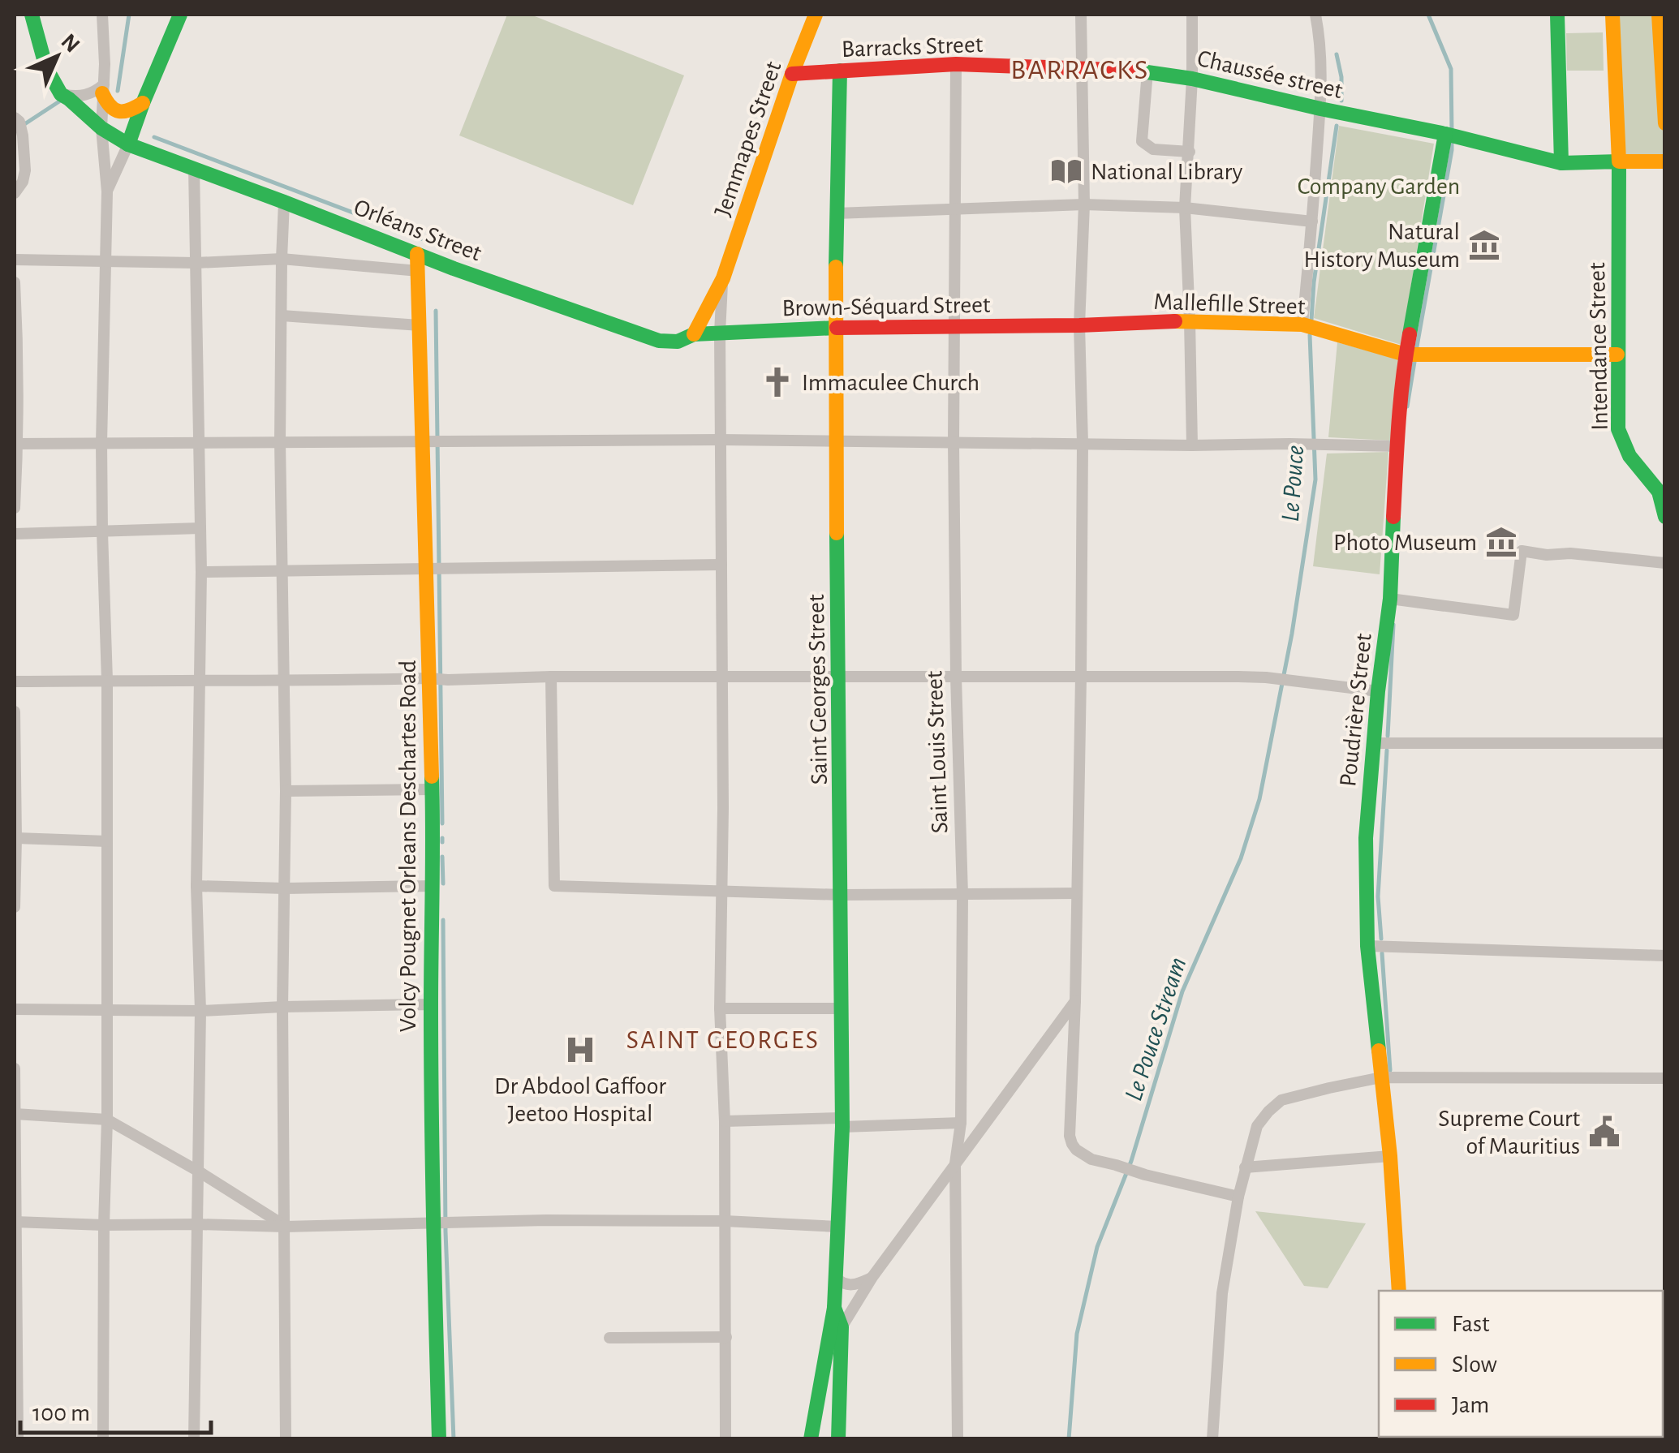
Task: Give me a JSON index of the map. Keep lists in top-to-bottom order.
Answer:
{
  "streets": {
    "street": [
      "Barracks Street",
      "Chaussée street",
      "Jemmapes Street",
      "Orléans Street",
      "Mallefille Street",
      "Brown-Séquard Street",
      "Intendance Street",
      "Saint Georges Street",
      "Poudrière Street",
      "Saint Louis Street",
      "Volcy Pougnet Orleans Deschartes Road"
    ]
  },
  "crossings": [
    ["Barracks Street", "Chaussée street"],
    ["Barracks Street", "Jemmapes Street"],
    ["Barracks Street", "Saint Georges Street"],
    ["Barracks Street", "Saint Louis Street"],
    ["Chaussée street", "Intendance Street"],
    ["Chaussée street", "Poudrière Street"],
    ["Jemmapes Street", "Orléans Street"],
    ["Jemmapes Street", "Brown-Séquard Street"],
    ["Orléans Street", "Brown-Séquard Street"],
    ["Orléans Street", "Volcy Pougnet Orleans Deschartes Road"],
    ["Mallefille Street", "Brown-Séquard Street"],
    ["Mallefille Street", "Intendance Street"],
    ["Mallefille Street", "Poudrière Street"],
    ["Brown-Séquard Street", "Saint Georges Street"],
    ["Brown-Séquard Street", "Saint Louis Street"]
  ],
  "districts": ["BARRACKS", "SAINT GEORGES"],
  "water": ["Le Pouce", "Le Pouce Stream"],
  "parks": ["Company Garden"],
  "places": {
    "library": ["National Library"],
    "museum": ["Natural History Museum", "Photo Museum"],
    "church": ["Immaculee Church"],
    "hospital": ["Dr Abdool Gaffoor Jeetoo Hospital"],
    "public building": ["Supreme Court of Mauritius"]
  },
  "legend": ["Fast", "Slow", "Jam"],
  "scale_bar": "100 m",
  "north": "top right"
}
